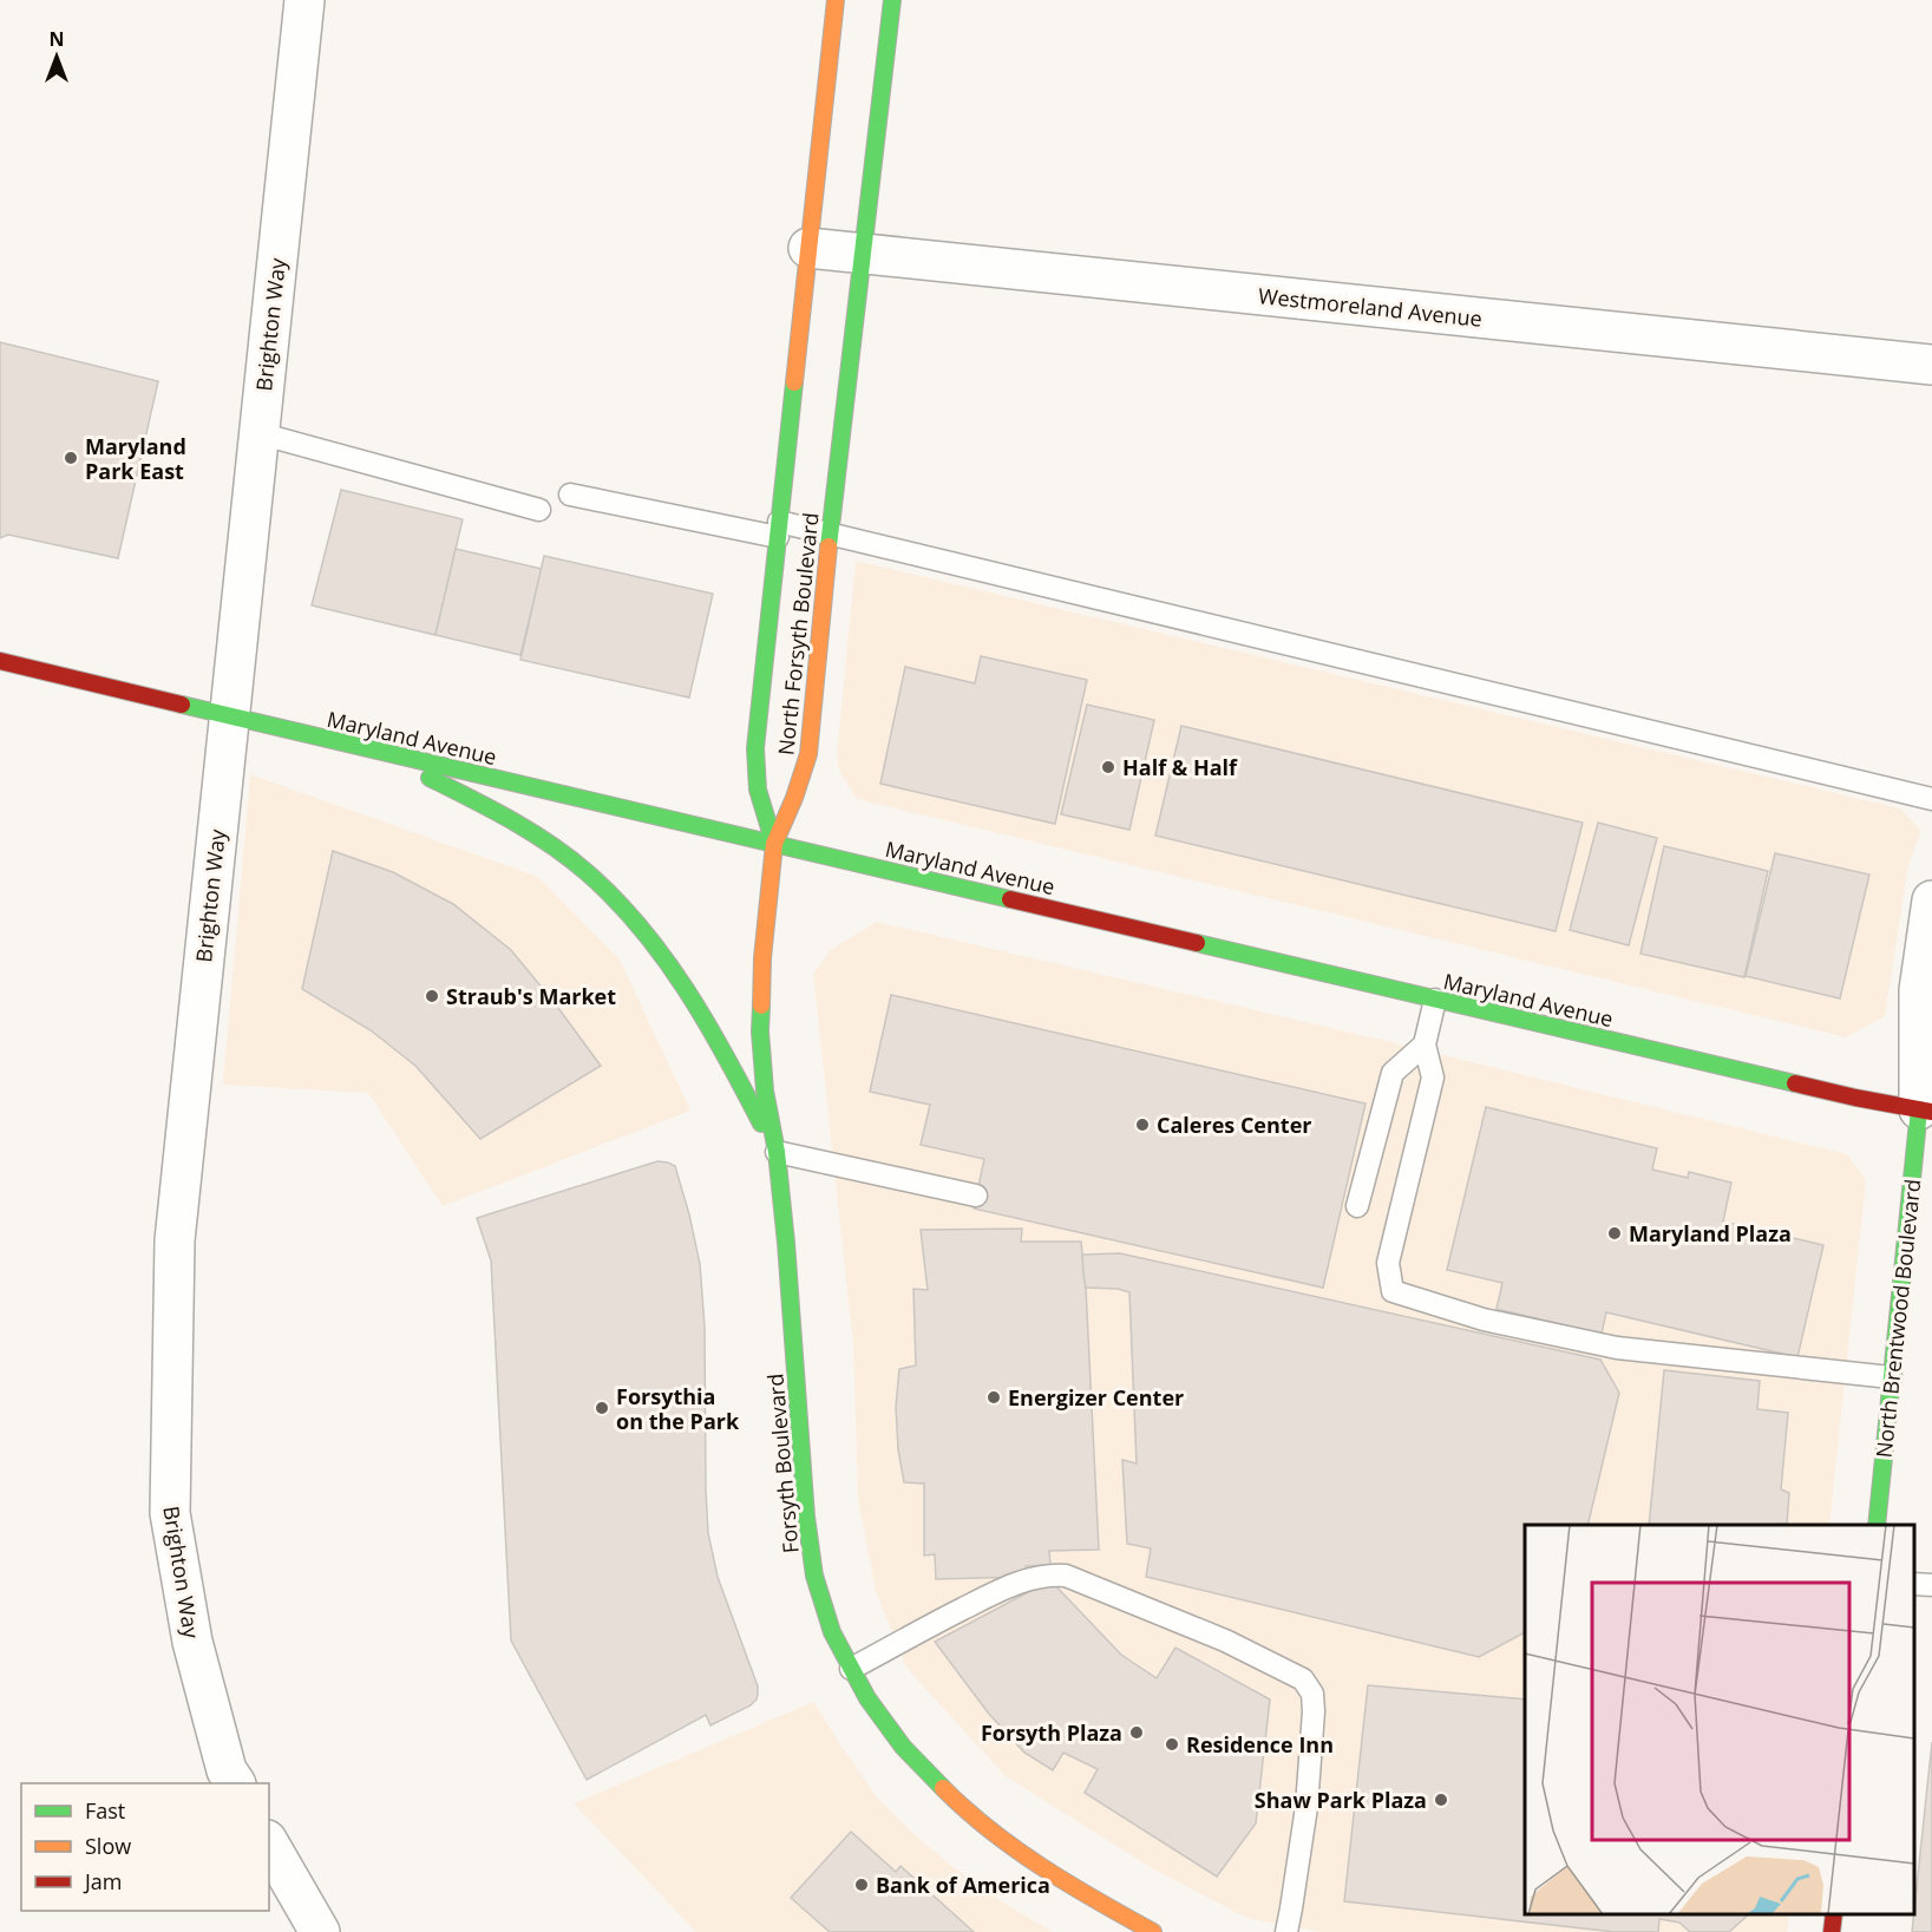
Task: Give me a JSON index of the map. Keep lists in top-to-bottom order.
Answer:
{
  "streets": {
    "main road": [
      "North Forsyth Boulevard",
      "Maryland Avenue",
      "North Brentwood Boulevard",
      "Forsyth Boulevard"
    ],
    "street": ["Westmoreland Avenue", "Brighton Way"]
  },
  "crossings": [
    ["Westmoreland Avenue", "North Forsyth Boulevard"],
    ["Brighton Way", "Maryland Avenue"],
    ["North Forsyth Boulevard", "Maryland Avenue"],
    ["North Forsyth Boulevard", "Forsyth Boulevard"],
    ["Maryland Avenue", "North Brentwood Boulevard"],
    ["Maryland Avenue", "Forsyth Boulevard"]
  ],
  "places": [
    "Maryland Park East",
    "Half & Half",
    "Straub's Market",
    "Caleres Center",
    "Maryland Plaza",
    "Energizer Center",
    "Forsythia on the Park",
    "Forsyth Plaza",
    "Residence Inn",
    "Shaw Park Plaza",
    "Bank of America"
  ],
  "legend": ["Fast", "Slow", "Jam"],
  "north": "top"
}
